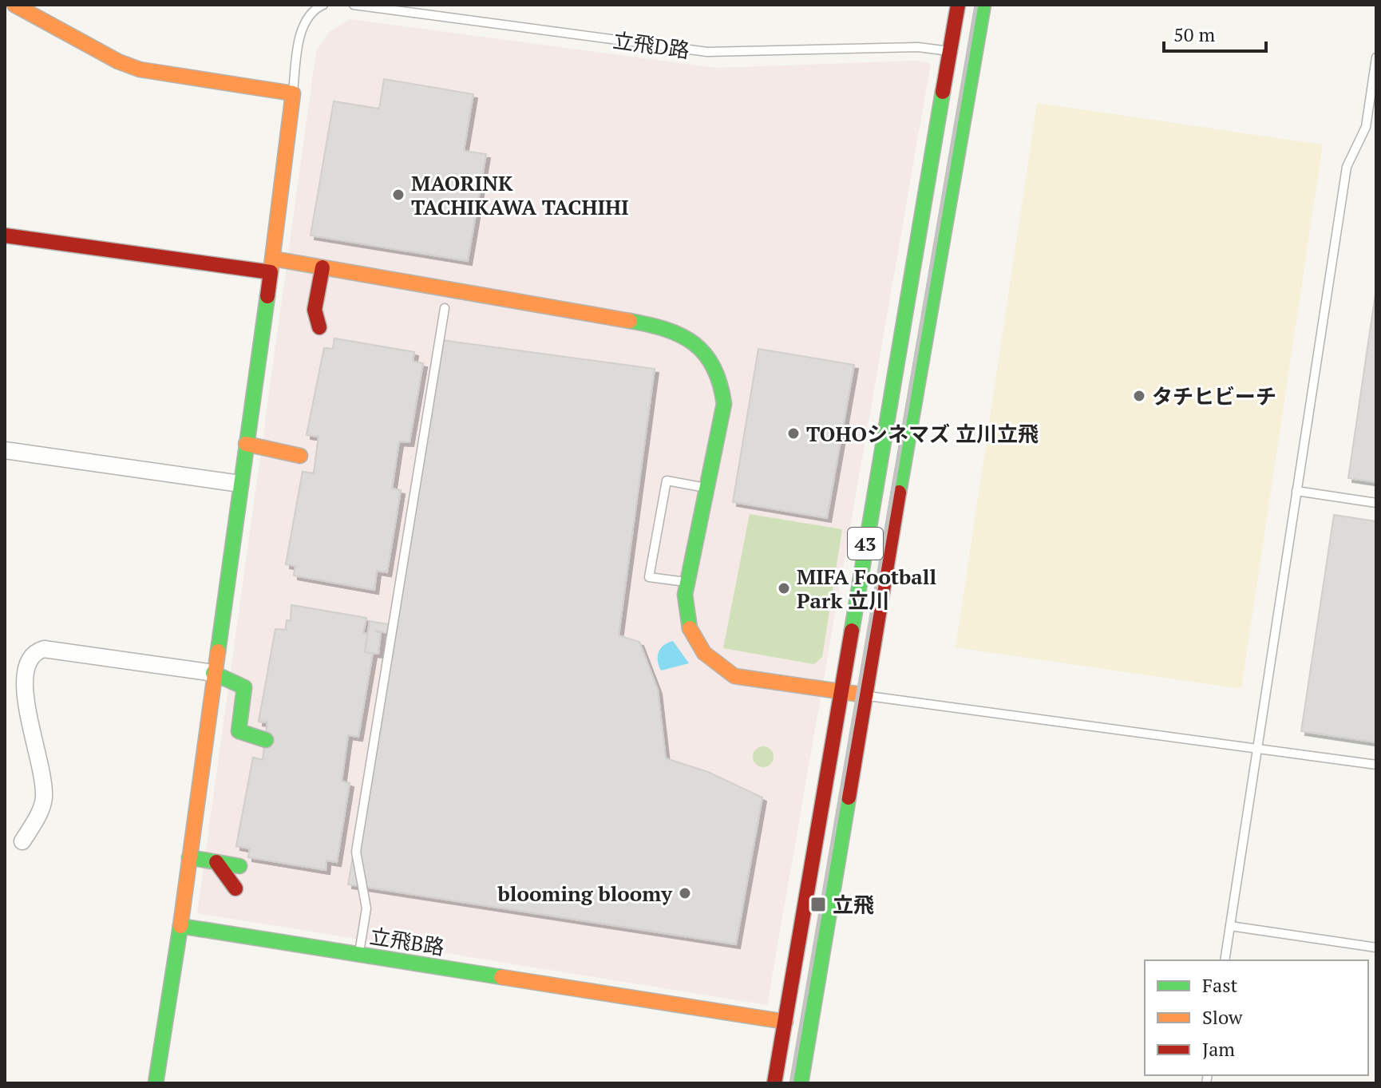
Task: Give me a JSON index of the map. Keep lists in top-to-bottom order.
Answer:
{
  "streets": {
    "street": ["43", "立飛B路"],
    "lane": ["立飛D路"]
  },
  "crossings": [
    ["立飛D路", "43"],
    ["43", "立飛B路"]
  ],
  "places": {
    "other": [
      "MAORINK TACHIKAWA TACHIHI",
      "タチヒビーチ",
      "TOHOシネマズ 立川立飛",
      "MIFA Football Park 立川",
      "blooming bloomy"
    ],
    "transit": ["立飛"]
  },
  "legend": ["Fast", "Slow", "Jam"],
  "scale_bar": "50 m"
}
